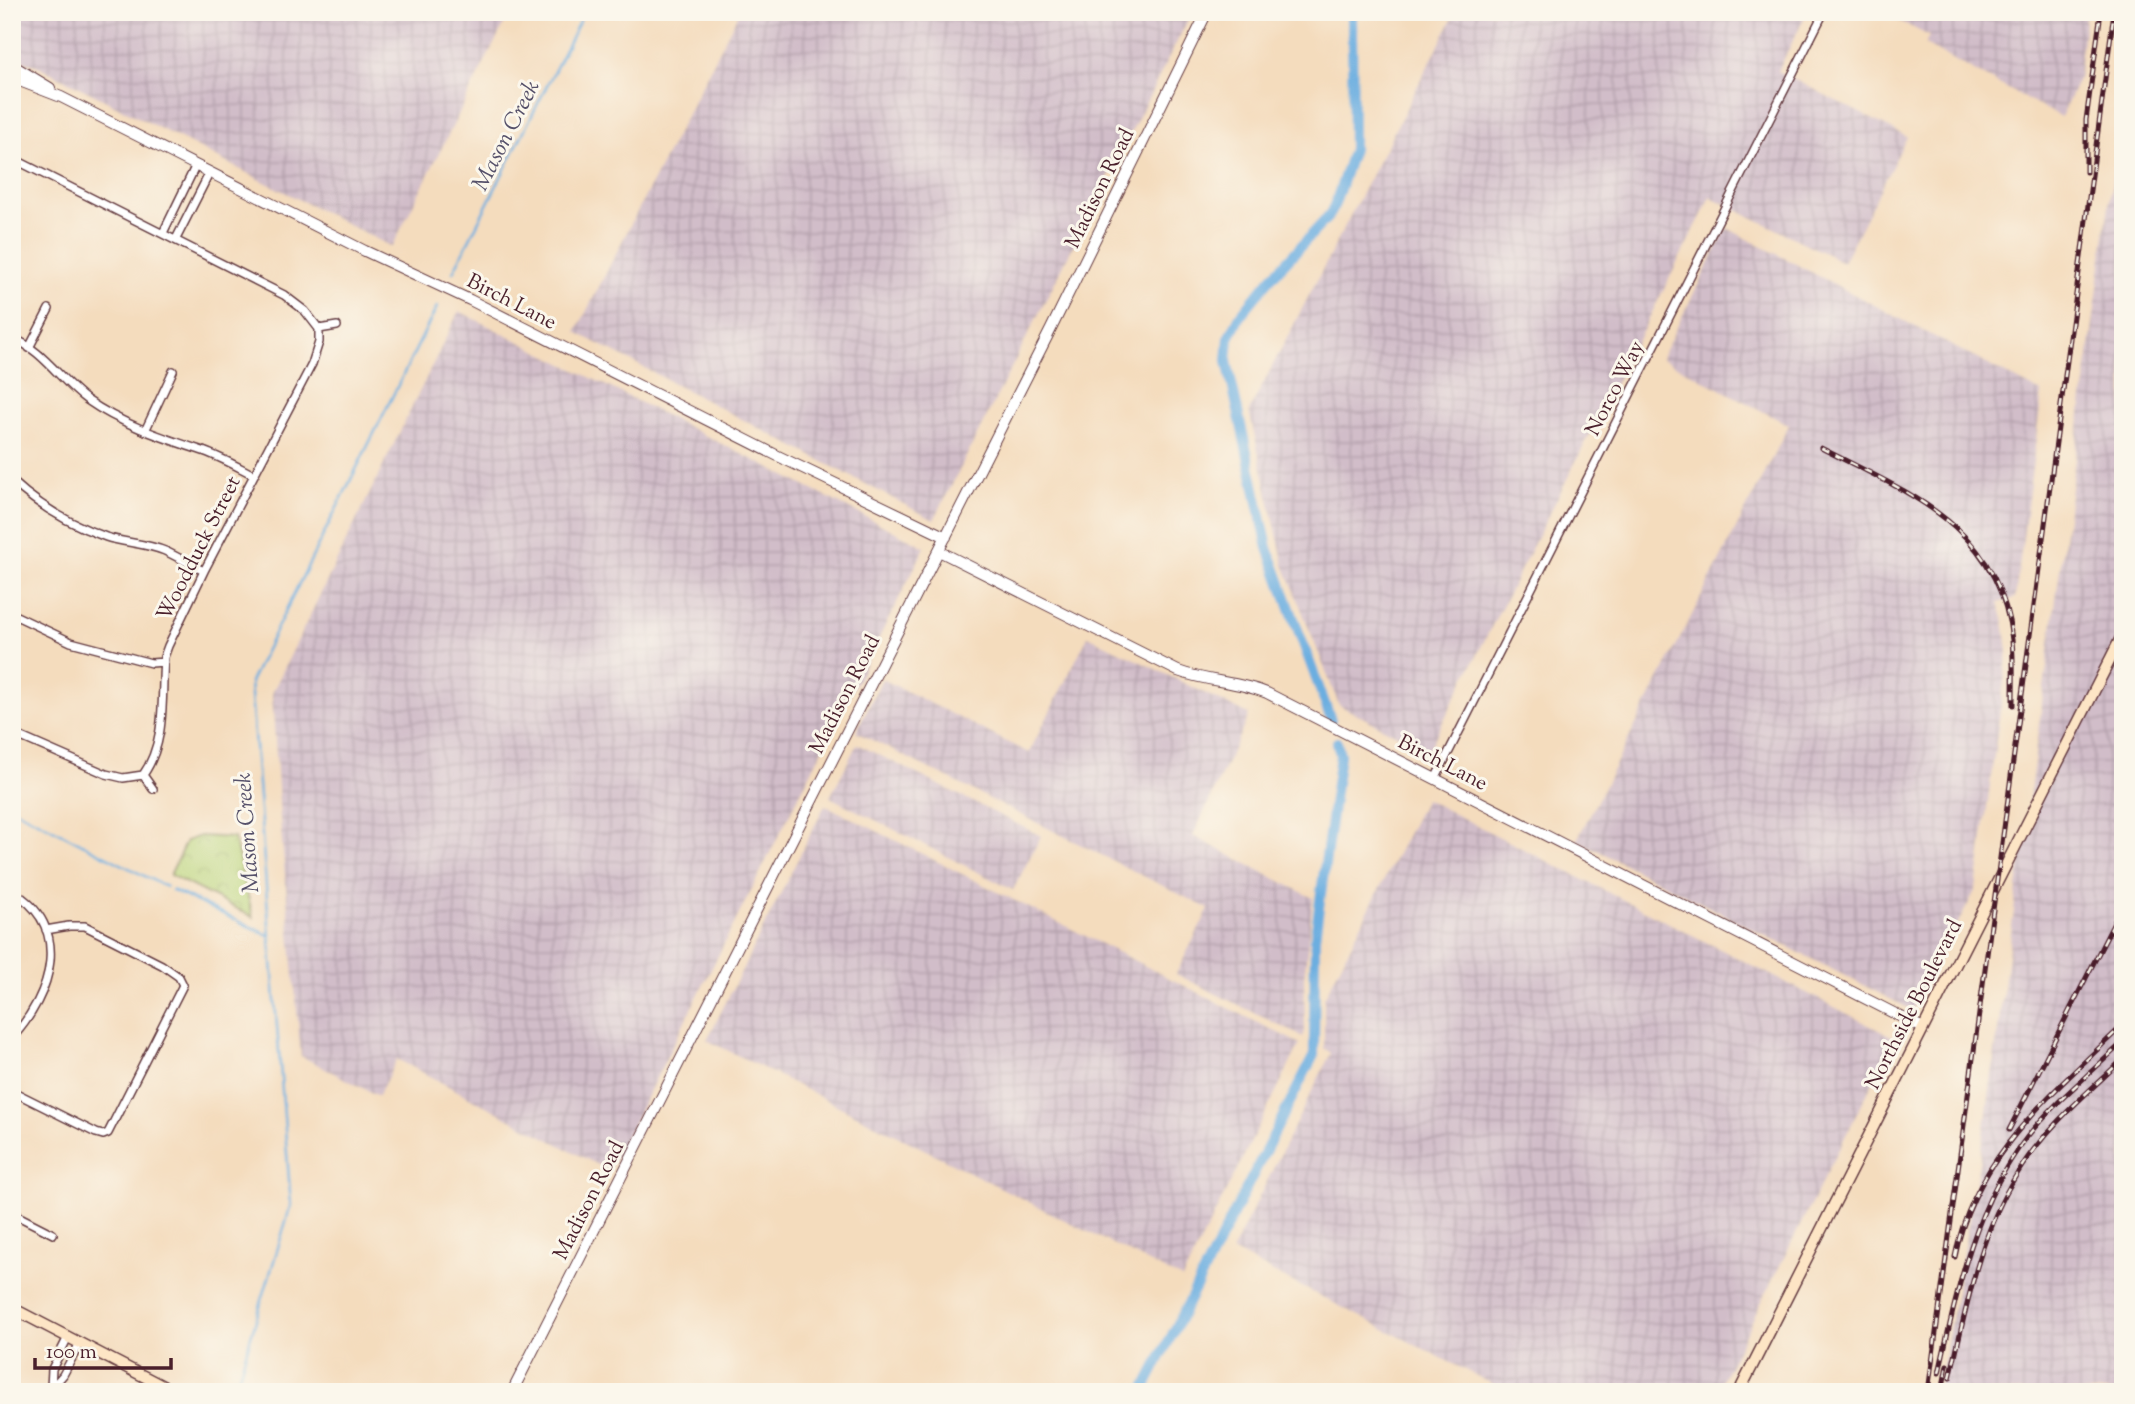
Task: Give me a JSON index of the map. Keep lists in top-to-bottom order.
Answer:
{
  "streets": {
    "main road": ["Northside Boulevard"],
    "street": [
      "Madison Road",
      "Birch Lane",
      "Norco Way",
      "Woodduck Street"
    ]
  },
  "crossings": [
    ["Madison Road", "Birch Lane"],
    ["Birch Lane", "Norco Way"],
    ["Birch Lane", "Northside Boulevard"]
  ],
  "water": ["Mason Creek"],
  "scale_bar": "100 m"
}
